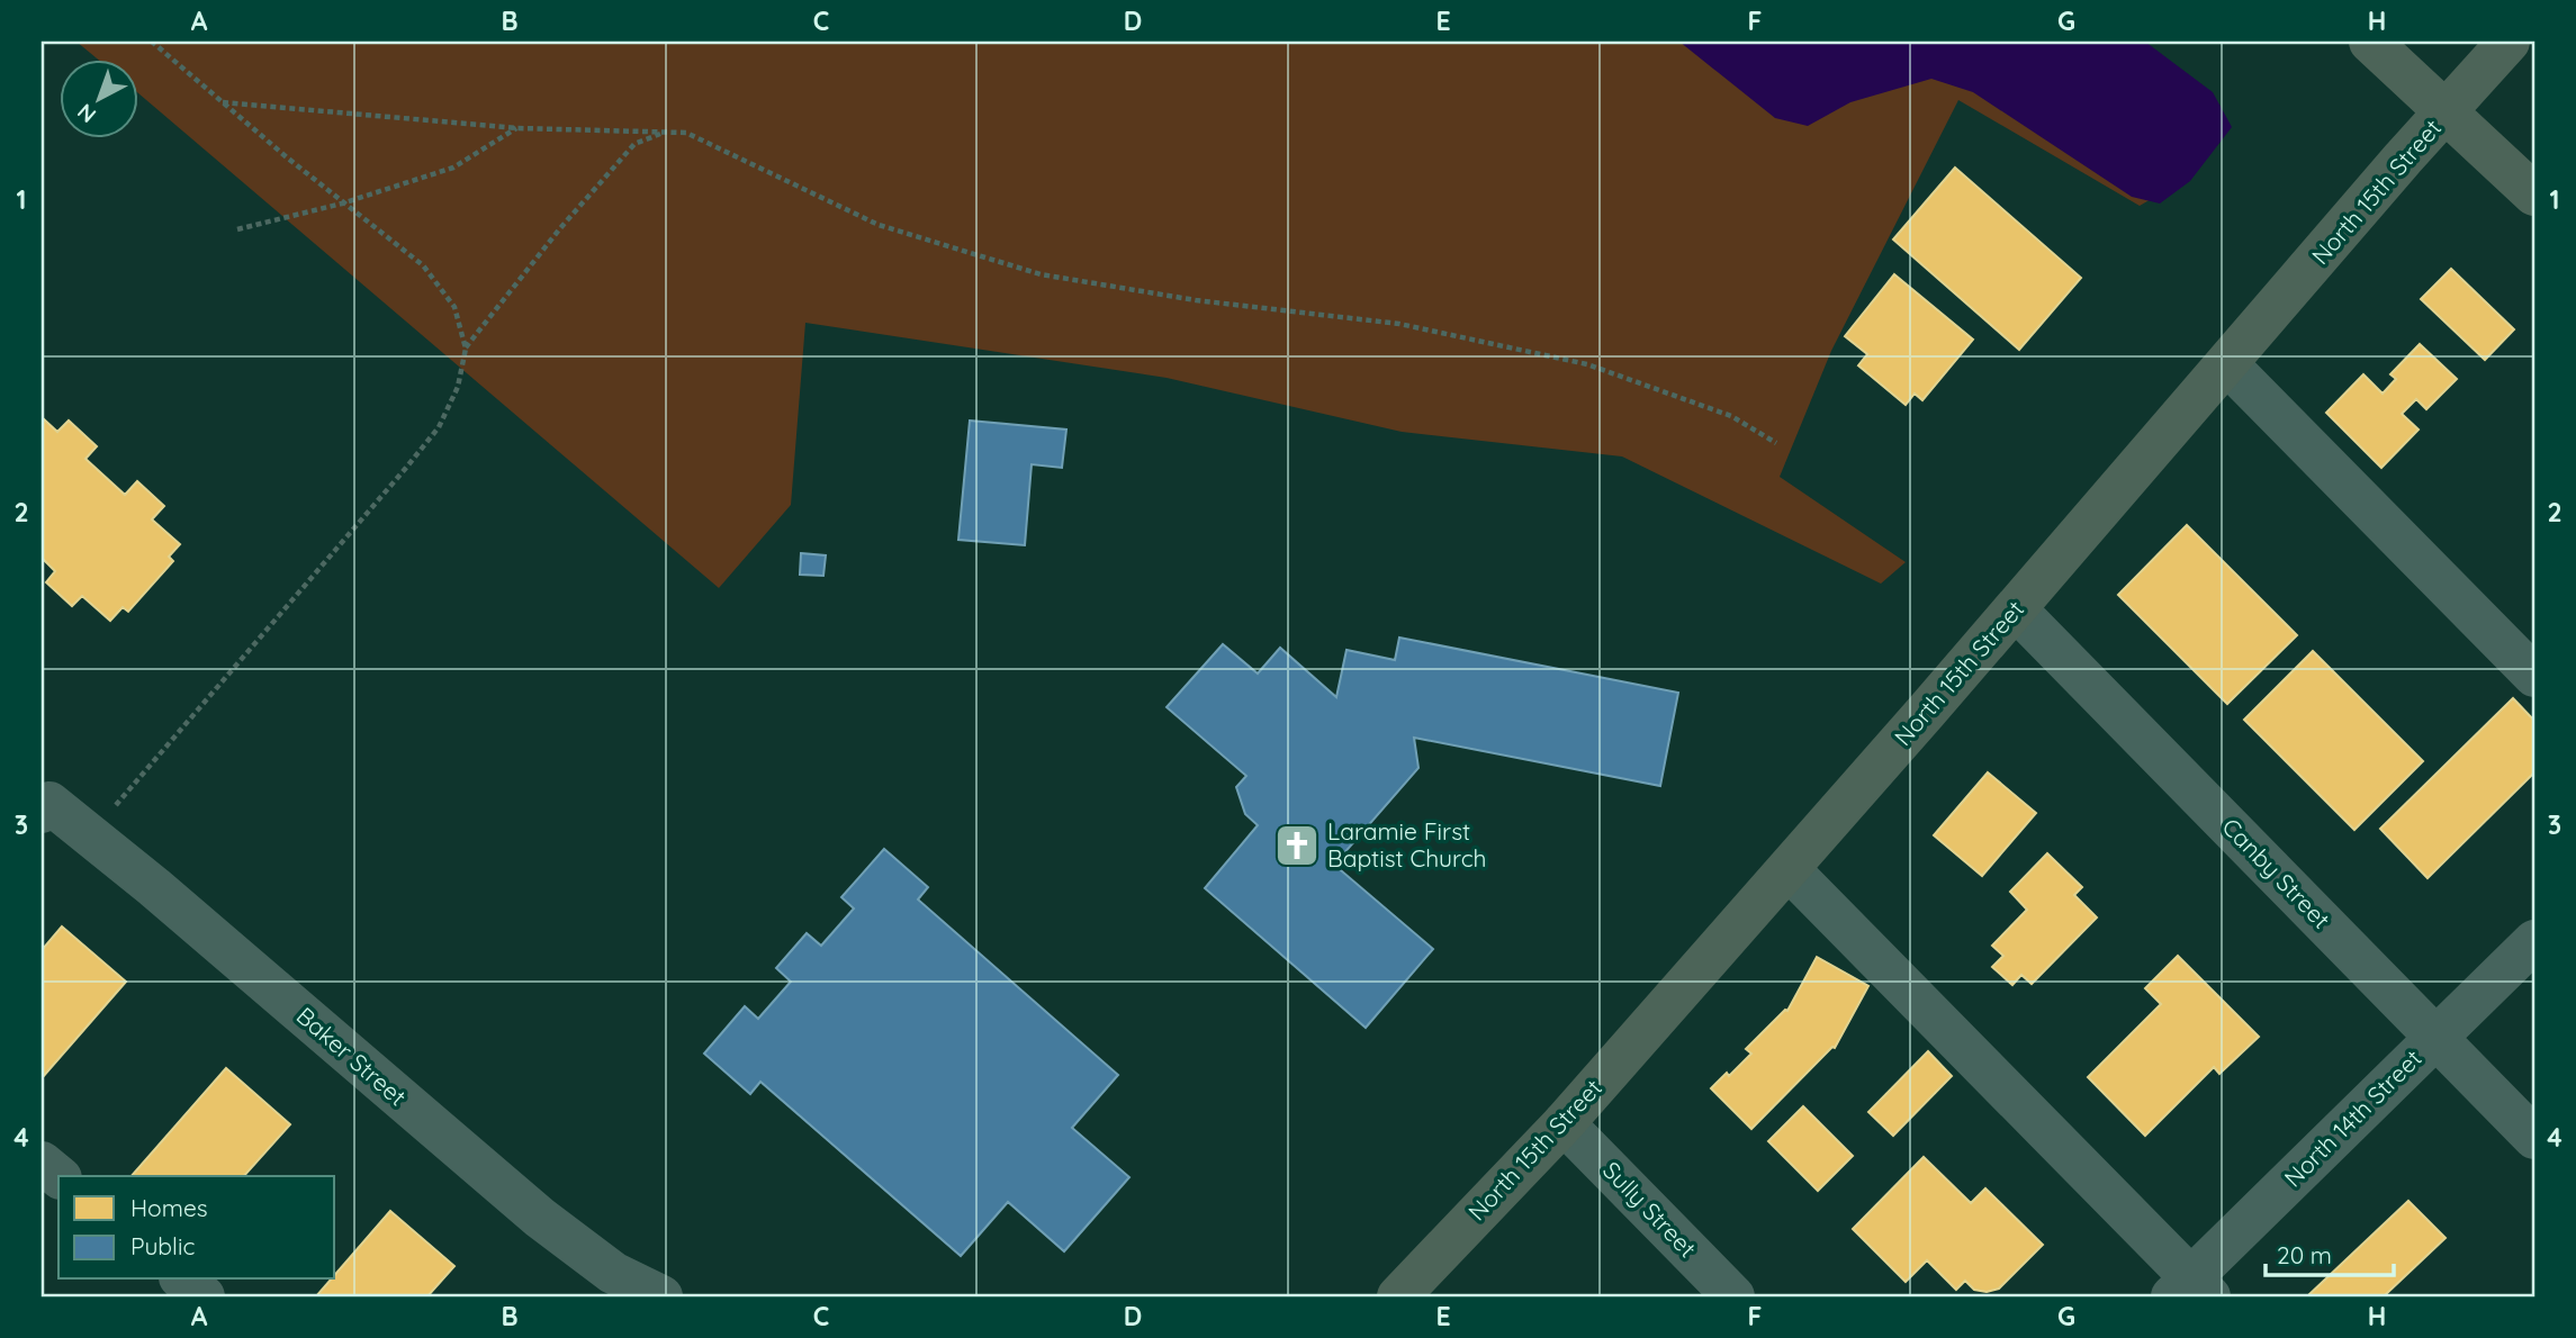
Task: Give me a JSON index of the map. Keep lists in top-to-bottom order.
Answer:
{
  "streets": {
    "main road": ["North 15th Street"],
    "street": [
      "Canby Street",
      "Baker Street",
      "North 14th Street",
      "Sully Street"
    ]
  },
  "crossings": [
    ["North 15th Street", "Canby Street"],
    ["North 15th Street", "Sully Street"],
    ["Canby Street", "North 14th Street"]
  ],
  "places": {
    "church": ["Laramie First Baptist Church"]
  },
  "legend": ["Homes", "Public"],
  "scale_bar": "20 m",
  "north": "bottom left",
  "grid": {
    "columns": [
      "A",
      "B",
      "C",
      "D",
      "E",
      "F",
      "G",
      "H"
    ],
    "rows": [
      "1",
      "2",
      "3",
      "4"
    ]
  }
}
